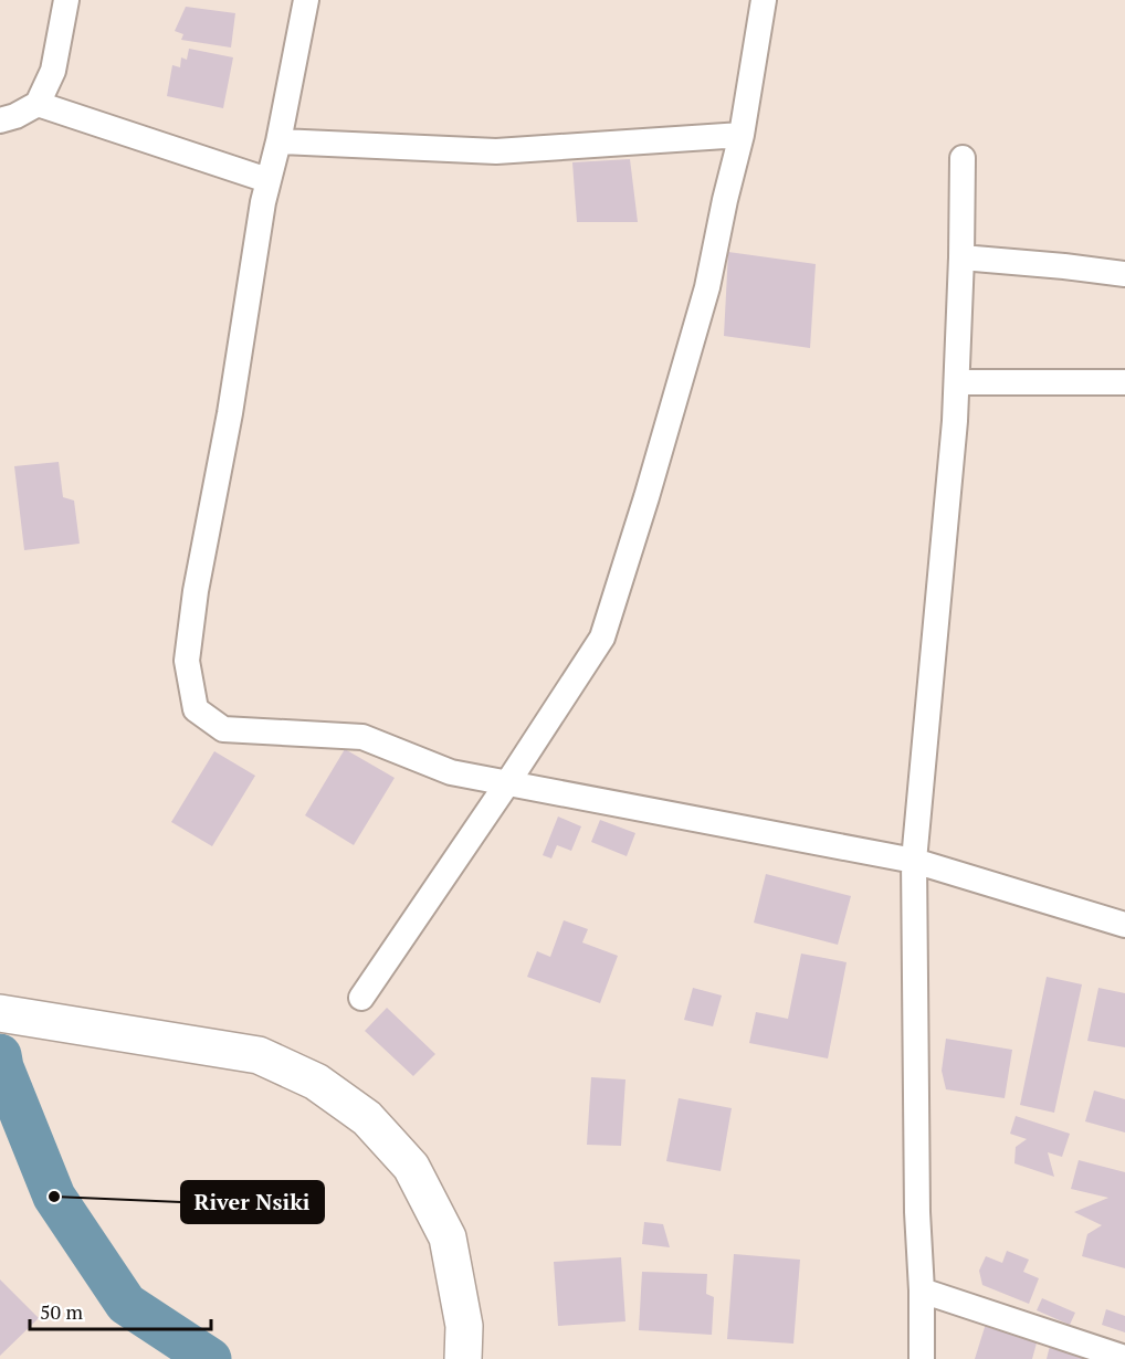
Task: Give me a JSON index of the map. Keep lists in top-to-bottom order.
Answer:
{
  "places": ["River Nsiki"],
  "scale_bar": "50 m"
}
